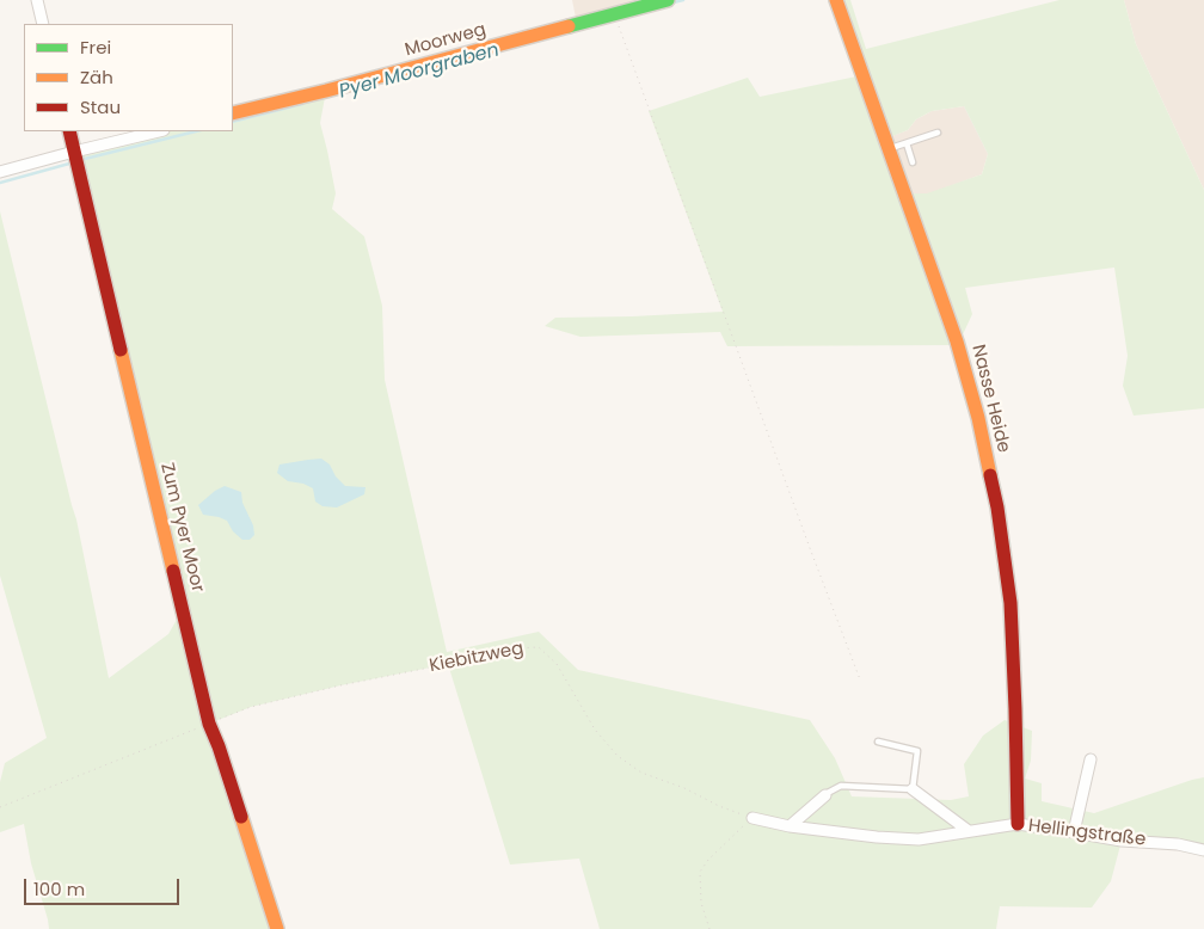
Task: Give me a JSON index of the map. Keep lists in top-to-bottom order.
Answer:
{
  "streets": {
    "street": [
      "Moorweg",
      "Nasse Heide",
      "Zum Pyer Moor",
      "Hellingstraße"
    ],
    "path": ["Kiebitzweg"]
  },
  "crossings": [
    ["Nasse Heide", "Hellingstraße"],
    ["Zum Pyer Moor", "Kiebitzweg"],
    ["Kiebitzweg", "Hellingstraße"]
  ],
  "water": ["Pyer Moorgraben"],
  "legend": ["Frei", "Zäh", "Stau"],
  "scale_bar": "100 m"
}
